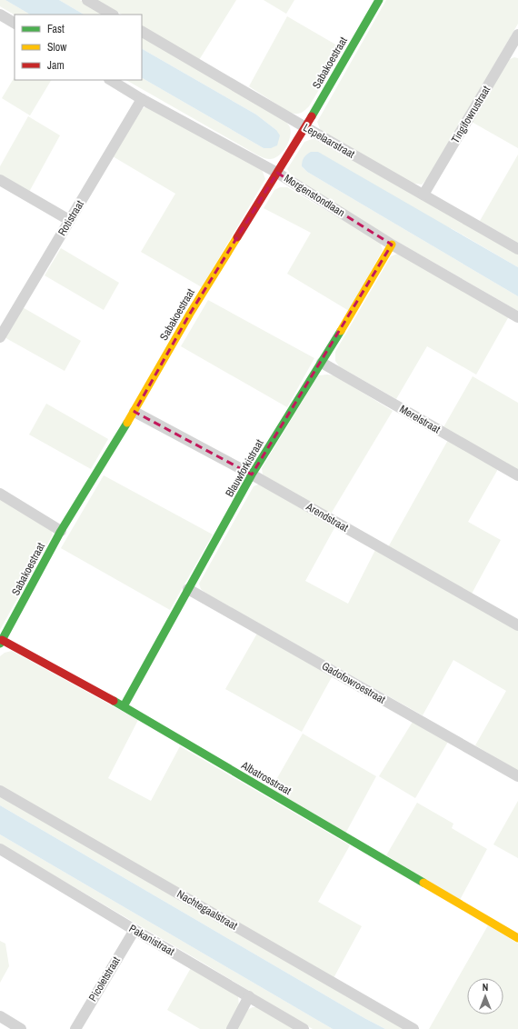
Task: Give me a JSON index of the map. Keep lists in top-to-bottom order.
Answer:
{
  "streets": {
    "street": [
      "Sabakoestraat",
      "Tingifowrustraat",
      "Lepelaarstraat",
      "Morgenstondlaan",
      "Rotistraat",
      "Merelstraat",
      "Blauwforkistraat",
      "Arendstraat",
      "Gadofowroestraat",
      "Albatrosstraat",
      "Nachtegaalstraat",
      "Pakanistraat",
      "Picoletstraat"
    ]
  },
  "crossings": [
    ["Sabakoestraat", "Lepelaarstraat"],
    ["Sabakoestraat", "Morgenstondlaan"],
    ["Sabakoestraat", "Arendstraat"],
    ["Sabakoestraat", "Albatrosstraat"],
    ["Tingifowrustraat", "Lepelaarstraat"],
    ["Morgenstondlaan", "Rotistraat"],
    ["Morgenstondlaan", "Blauwforkistraat"],
    ["Merelstraat", "Blauwforkistraat"],
    ["Blauwforkistraat", "Arendstraat"],
    ["Blauwforkistraat", "Gadofowroestraat"],
    ["Blauwforkistraat", "Albatrosstraat"],
    ["Pakanistraat", "Picoletstraat"]
  ],
  "legend": ["Fast", "Slow", "Jam"],
  "north": "top"
}
